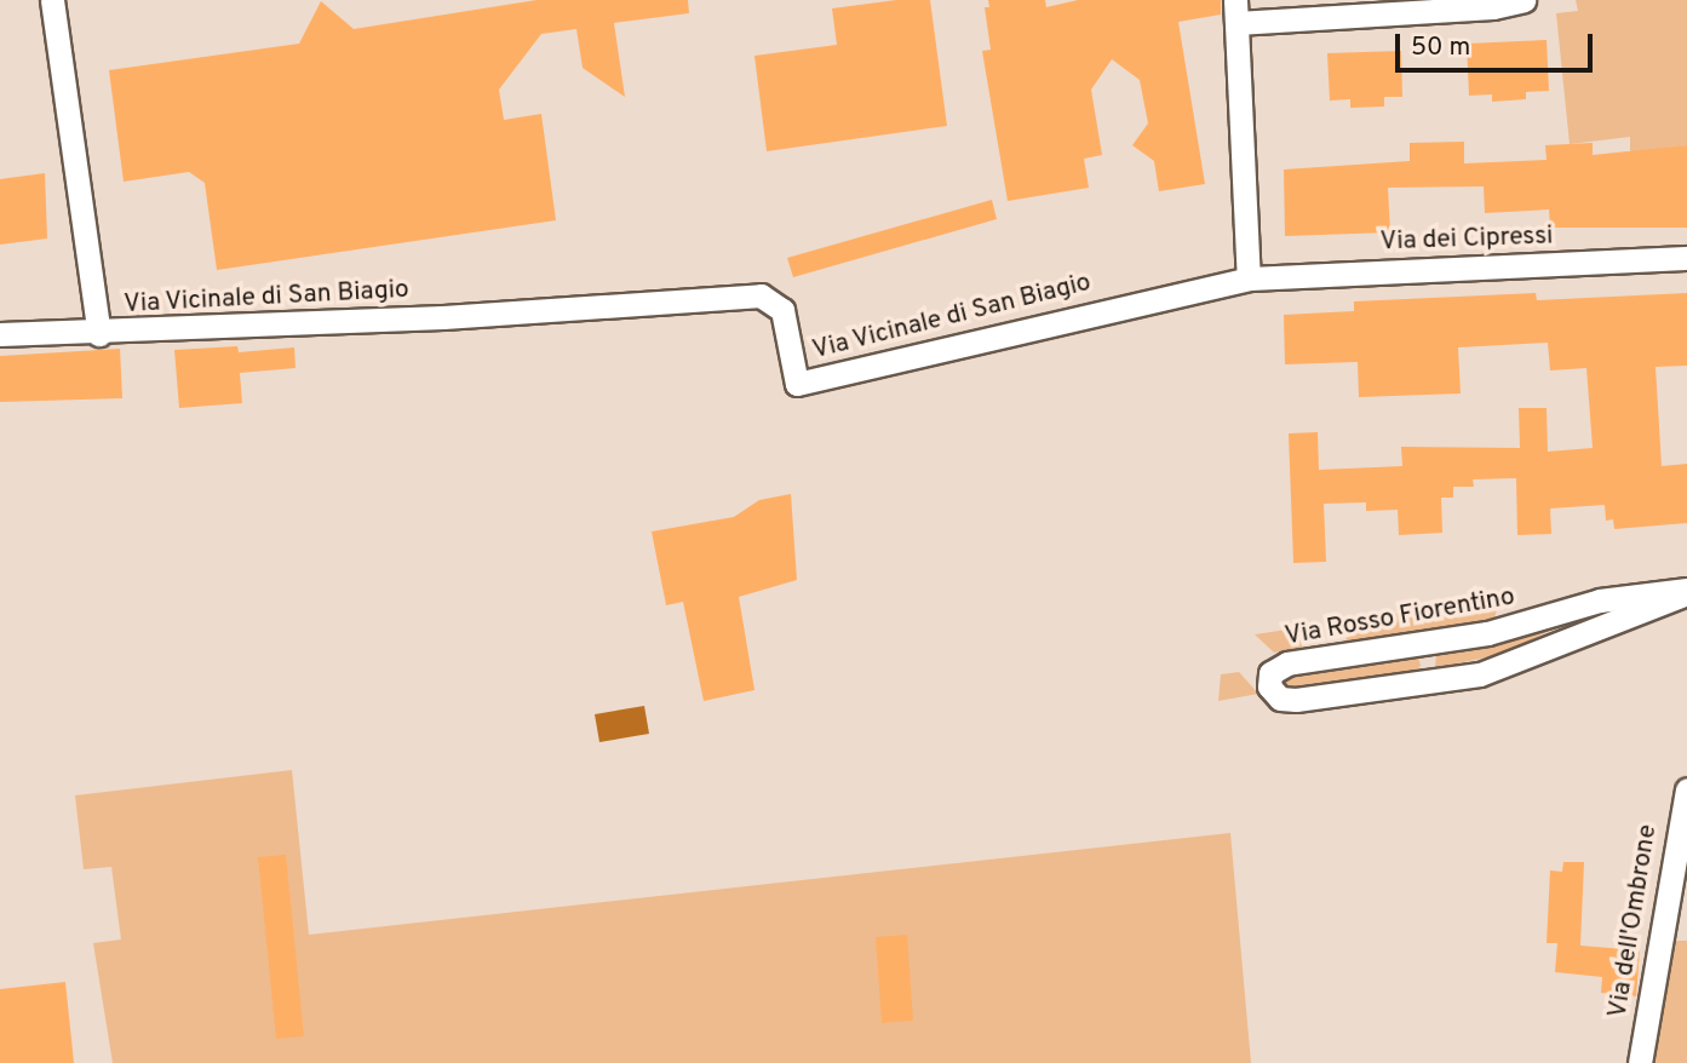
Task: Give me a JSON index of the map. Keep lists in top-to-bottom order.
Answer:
{
  "streets": {
    "street": [
      "Via dei Cipressi",
      "Via Vicinale di San Biagio",
      "Via Rosso Fiorentino",
      "Via dell'Ombrone"
    ]
  },
  "crossings": [
    ["Via dei Cipressi", "Via Vicinale di San Biagio"]
  ],
  "scale_bar": "50 m"
}
